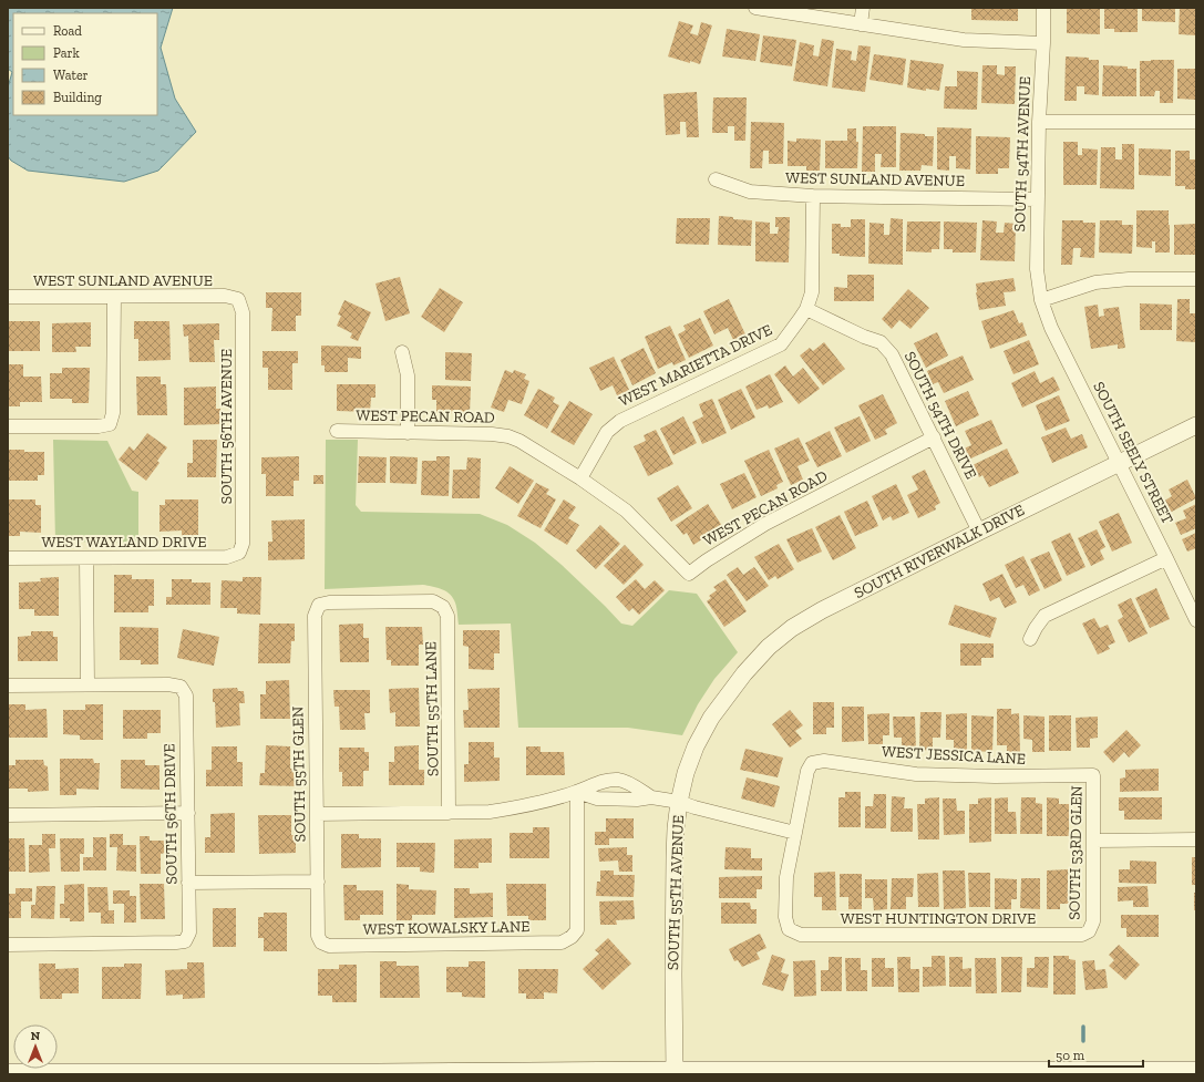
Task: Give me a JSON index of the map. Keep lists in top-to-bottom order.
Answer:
{
  "streets": {
    "street": [
      "SOUTH 54TH AVENUE",
      "WEST SUNLAND AVENUE",
      "WEST MARIETTA DRIVE",
      "SOUTH 54TH DRIVE",
      "WEST PECAN ROAD",
      "SOUTH 56TH AVENUE",
      "SOUTH SEELY STREET",
      "WEST WAYLAND DRIVE",
      "SOUTH RIVERWALK DRIVE",
      "SOUTH 55TH LANE",
      "WEST JESSICA LANE",
      "SOUTH 55TH GLEN",
      "SOUTH 56TH DRIVE",
      "SOUTH 53RD GLEN",
      "SOUTH 55TH AVENUE",
      "WEST HUNTINGTON DRIVE",
      "WEST KOWALSKY LANE"
    ]
  },
  "crossings": [
    ["SOUTH 54TH AVENUE", "WEST SUNLAND AVENUE"],
    ["SOUTH 54TH AVENUE", "SOUTH SEELY STREET"],
    ["WEST SUNLAND AVENUE", "WEST MARIETTA DRIVE"],
    ["WEST SUNLAND AVENUE", "SOUTH 56TH AVENUE"],
    ["WEST MARIETTA DRIVE", "SOUTH 54TH DRIVE"],
    ["WEST MARIETTA DRIVE", "WEST PECAN ROAD"],
    ["SOUTH 54TH DRIVE", "WEST PECAN ROAD"],
    ["SOUTH 54TH DRIVE", "SOUTH RIVERWALK DRIVE"],
    ["SOUTH 56TH AVENUE", "WEST WAYLAND DRIVE"],
    ["SOUTH SEELY STREET", "SOUTH RIVERWALK DRIVE"],
    ["SOUTH RIVERWALK DRIVE", "SOUTH 55TH AVENUE"],
    ["SOUTH 55TH LANE", "SOUTH 55TH GLEN"],
    ["WEST JESSICA LANE", "SOUTH 53RD GLEN"],
    ["WEST JESSICA LANE", "WEST HUNTINGTON DRIVE"],
    ["SOUTH 55TH GLEN", "WEST KOWALSKY LANE"],
    ["SOUTH 53RD GLEN", "WEST HUNTINGTON DRIVE"]
  ],
  "legend": [
    "Road",
    "Park",
    "Water",
    "Building"
  ],
  "scale_bar": "50 m",
  "north": "top"
}
